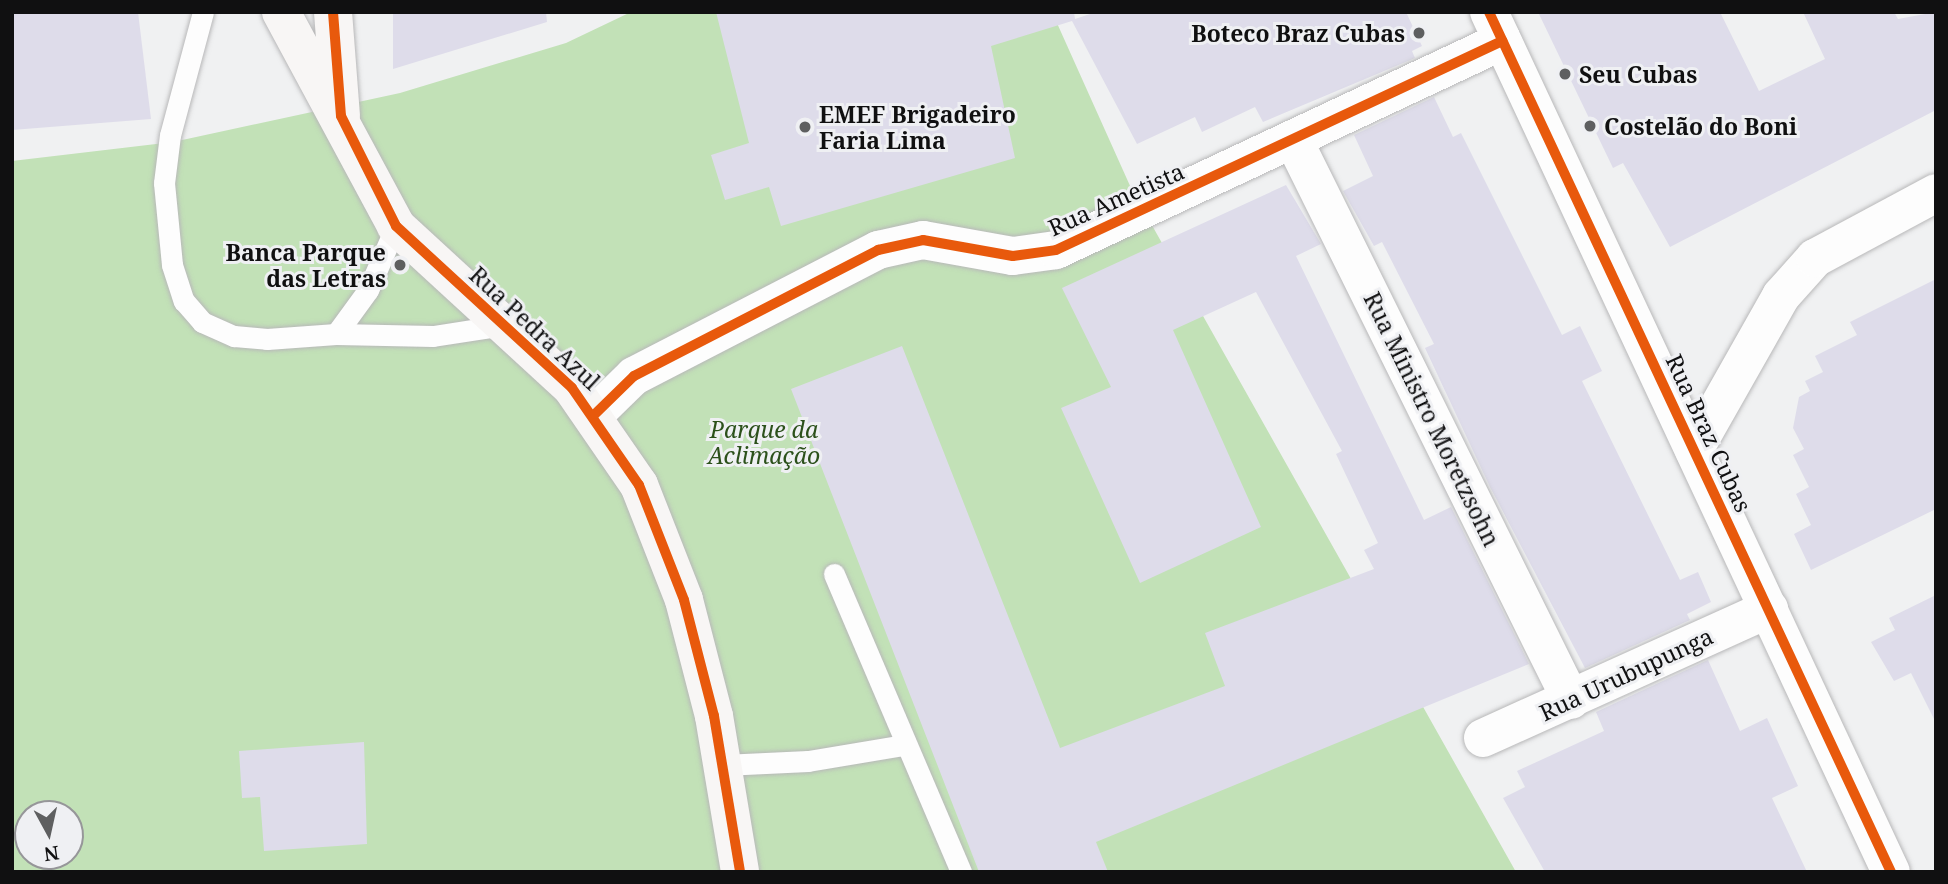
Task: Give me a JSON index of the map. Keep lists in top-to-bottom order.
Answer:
{
  "streets": {
    "street": [
      "Rua Ametista",
      "Rua Pedra Azul",
      "Rua Ministro Moretzsohn",
      "Rua Braz Cubas",
      "Rua Urubupunga"
    ]
  },
  "crossings": [
    ["Rua Ametista", "Rua Pedra Azul"],
    ["Rua Ametista", "Rua Ministro Moretzsohn"],
    ["Rua Ametista", "Rua Braz Cubas"],
    ["Rua Ministro Moretzsohn", "Rua Urubupunga"],
    ["Rua Braz Cubas", "Rua Urubupunga"]
  ],
  "parks": ["Parque da Aclimação"],
  "places": [
    "Boteco Braz Cubas",
    "Seu Cubas",
    "Costelão do Boni",
    "EMEF Brigadeiro Faria Lima",
    "Banca Parque das Letras"
  ],
  "north": "bottom"
}
